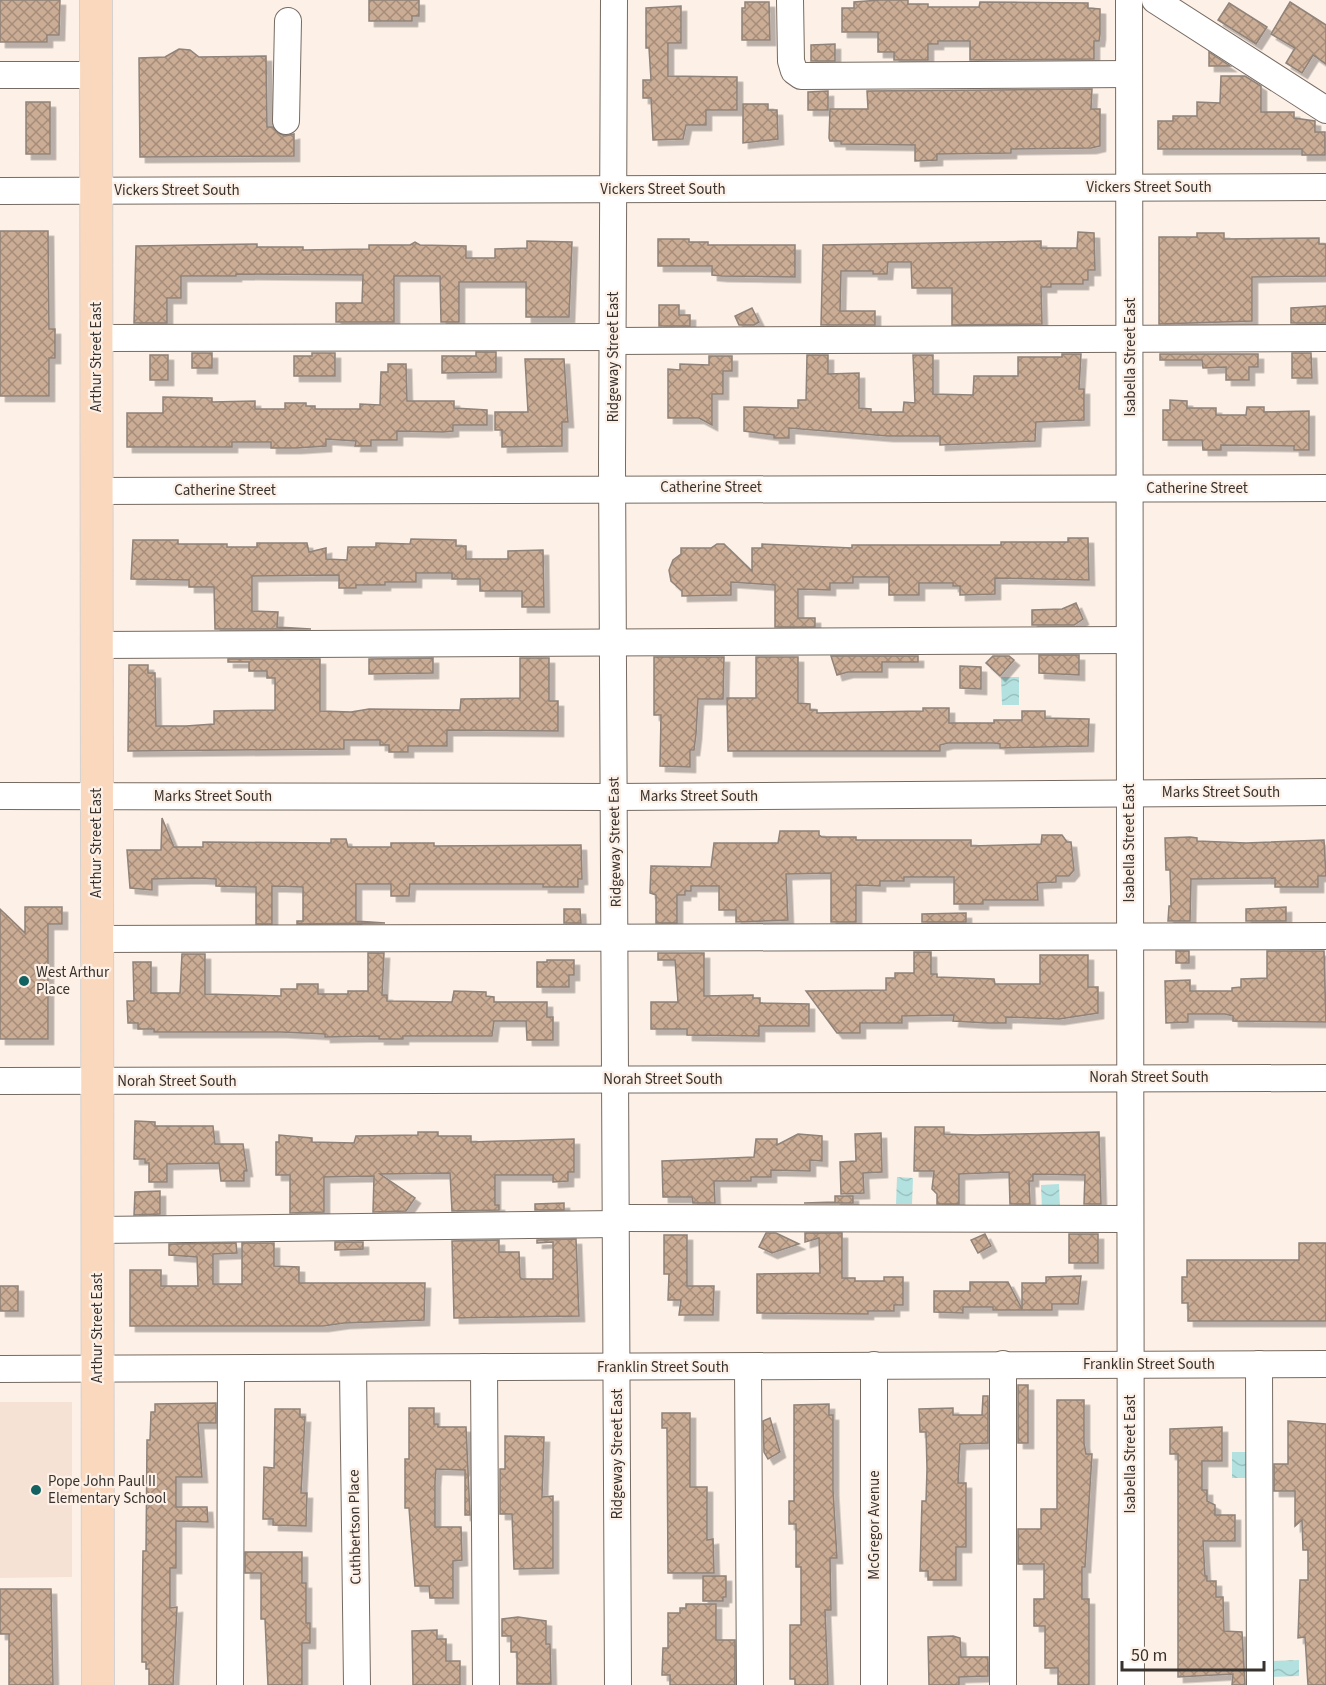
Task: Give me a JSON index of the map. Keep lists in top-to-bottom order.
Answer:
{
  "streets": {
    "main road": ["Arthur Street East"],
    "street": [
      "Vickers Street South",
      "Ridgeway Street East",
      "Isabella Street East",
      "Catherine Street",
      "Marks Street South",
      "Norah Street South",
      "Franklin Street South",
      "McGregor Avenue",
      "Cuthbertson Place"
    ]
  },
  "crossings": [
    ["Vickers Street South", "Arthur Street East"],
    ["Vickers Street South", "Ridgeway Street East"],
    ["Vickers Street South", "Isabella Street East"],
    ["Arthur Street East", "Catherine Street"],
    ["Arthur Street East", "Marks Street South"],
    ["Arthur Street East", "Norah Street South"],
    ["Arthur Street East", "Franklin Street South"],
    ["Ridgeway Street East", "Catherine Street"],
    ["Ridgeway Street East", "Marks Street South"],
    ["Ridgeway Street East", "Norah Street South"],
    ["Ridgeway Street East", "Franklin Street South"],
    ["Isabella Street East", "Catherine Street"],
    ["Isabella Street East", "Marks Street South"],
    ["Isabella Street East", "Norah Street South"],
    ["Isabella Street East", "Franklin Street South"],
    ["Franklin Street South", "McGregor Avenue"],
    ["Franklin Street South", "Cuthbertson Place"]
  ],
  "places": ["West Arthur Place", "Pope John Paul II Elementary School"],
  "scale_bar": "50 m"
}
